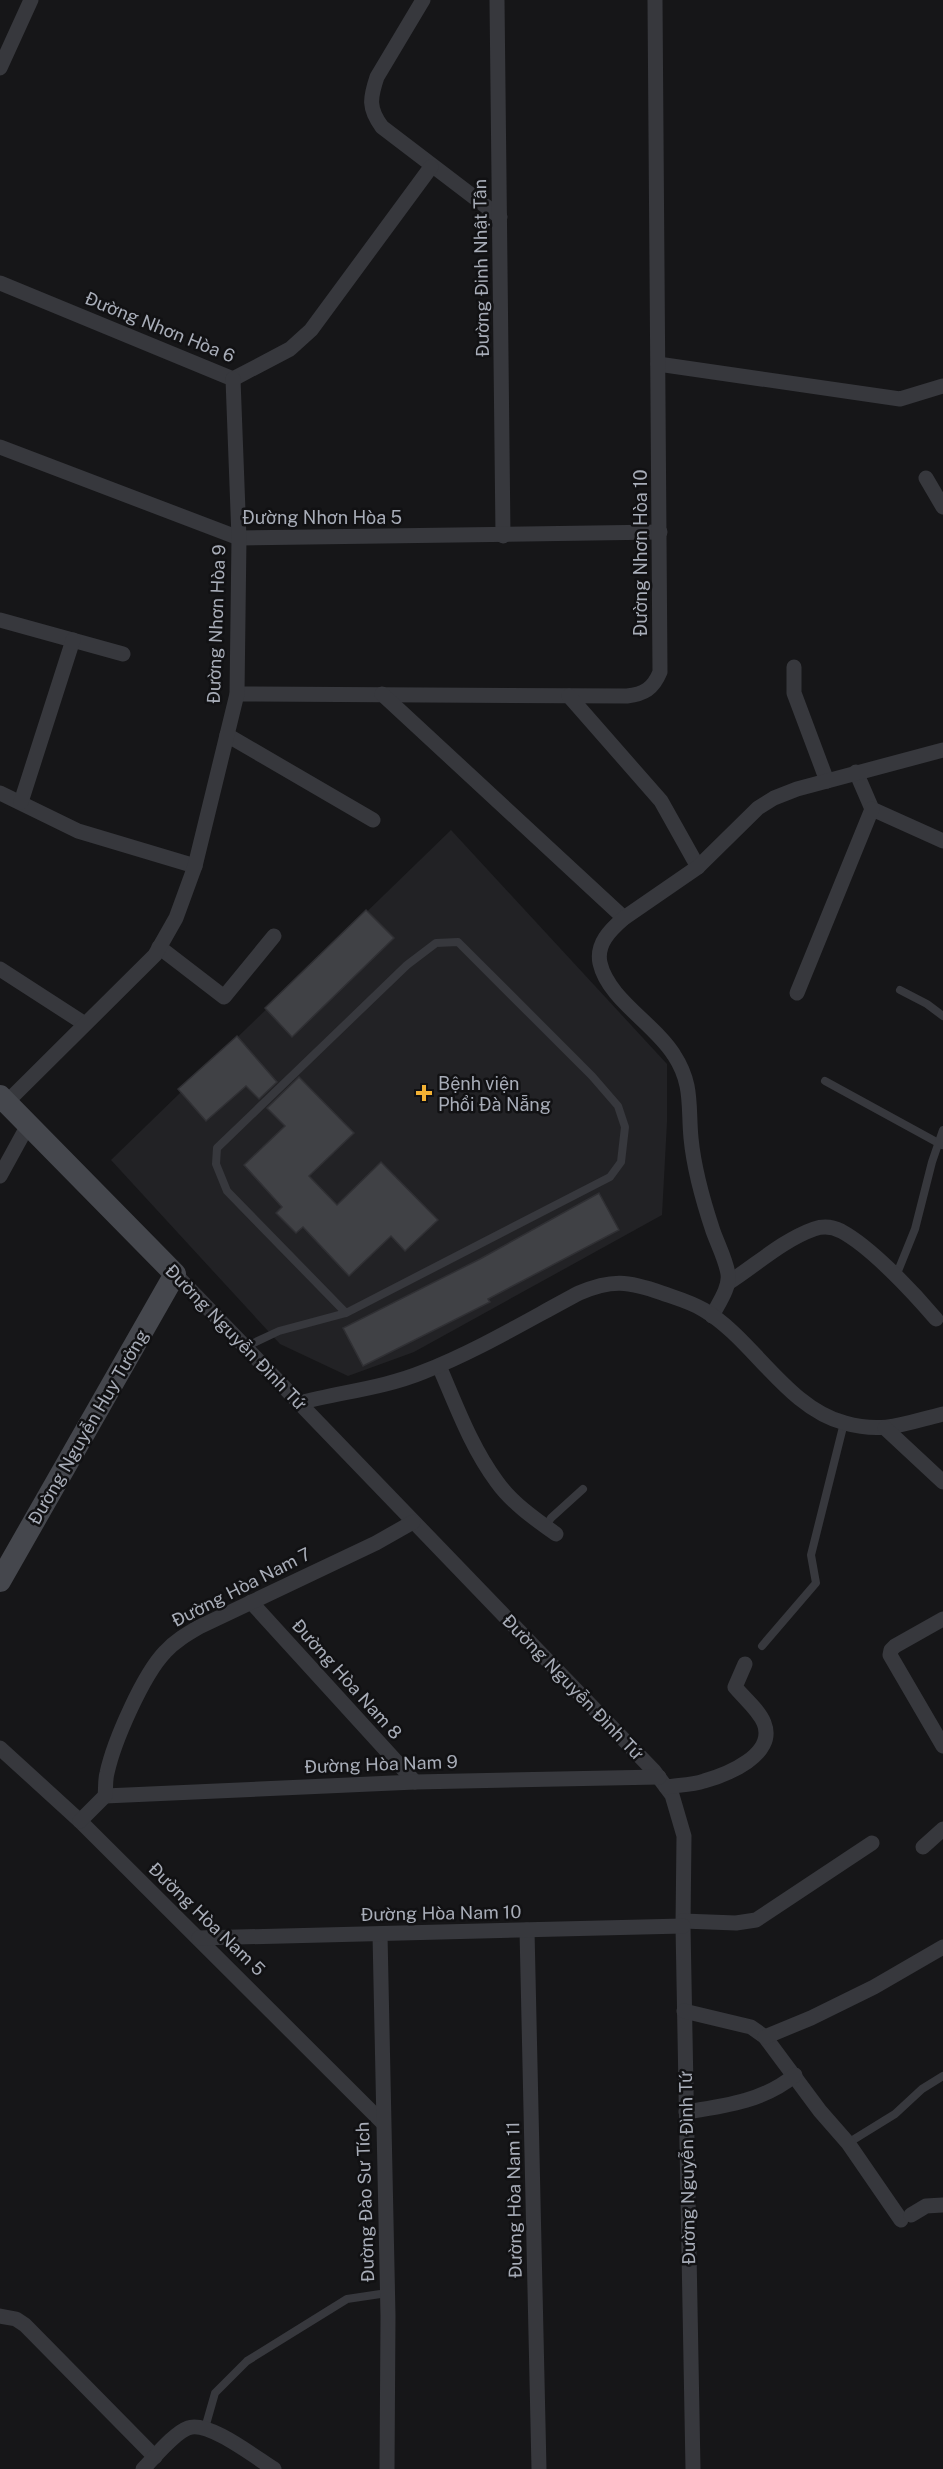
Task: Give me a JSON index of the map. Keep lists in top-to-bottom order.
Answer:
{
  "streets": {
    "street": [
      "Đường Đinh Nhật Tân",
      "Đường Nhơn Hòa 6",
      "Đường Nhơn Hòa 5",
      "Đường Nhơn Hòa 10",
      "Đường Nhơn Hòa 9",
      "Đường Nguyễn Đình Tứ",
      "Đường Nguyễn Huy Tưởng",
      "Đường Hòa Nam 7",
      "Đường Hòa Nam 8",
      "Đường Hòa Nam 9",
      "Đường Hòa Nam 10",
      "Đường Hòa Nam 5",
      "Đường Hòa Nam 11",
      "Đường Đào Sư Tích"
    ]
  },
  "crossings": [
    ["Đường Đinh Nhật Tân", "Đường Nhơn Hòa 5"],
    ["Đường Nhơn Hòa 6", "Đường Nhơn Hòa 9"],
    ["Đường Nhơn Hòa 5", "Đường Nhơn Hòa 10"],
    ["Đường Nhơn Hòa 5", "Đường Nhơn Hòa 9"],
    ["Đường Nhơn Hòa 10", "Đường Nhơn Hòa 9"],
    ["Đường Nhơn Hòa 9", "Đường Nguyễn Đình Tứ"],
    ["Đường Nguyễn Đình Tứ", "Đường Nguyễn Huy Tưởng"],
    ["Đường Nguyễn Đình Tứ", "Đường Hòa Nam 7"],
    ["Đường Nguyễn Đình Tứ", "Đường Hòa Nam 9"],
    ["Đường Nguyễn Đình Tứ", "Đường Hòa Nam 10"],
    ["Đường Hòa Nam 7", "Đường Hòa Nam 8"],
    ["Đường Hòa Nam 7", "Đường Hòa Nam 9"],
    ["Đường Hòa Nam 8", "Đường Hòa Nam 9"],
    ["Đường Hòa Nam 10", "Đường Hòa Nam 5"],
    ["Đường Hòa Nam 10", "Đường Hòa Nam 11"],
    ["Đường Hòa Nam 10", "Đường Đào Sư Tích"],
    ["Đường Hòa Nam 5", "Đường Đào Sư Tích"]
  ],
  "places": {
    "health": ["Bệnh viện Phổi Đà Nẵng"]
  }
}
